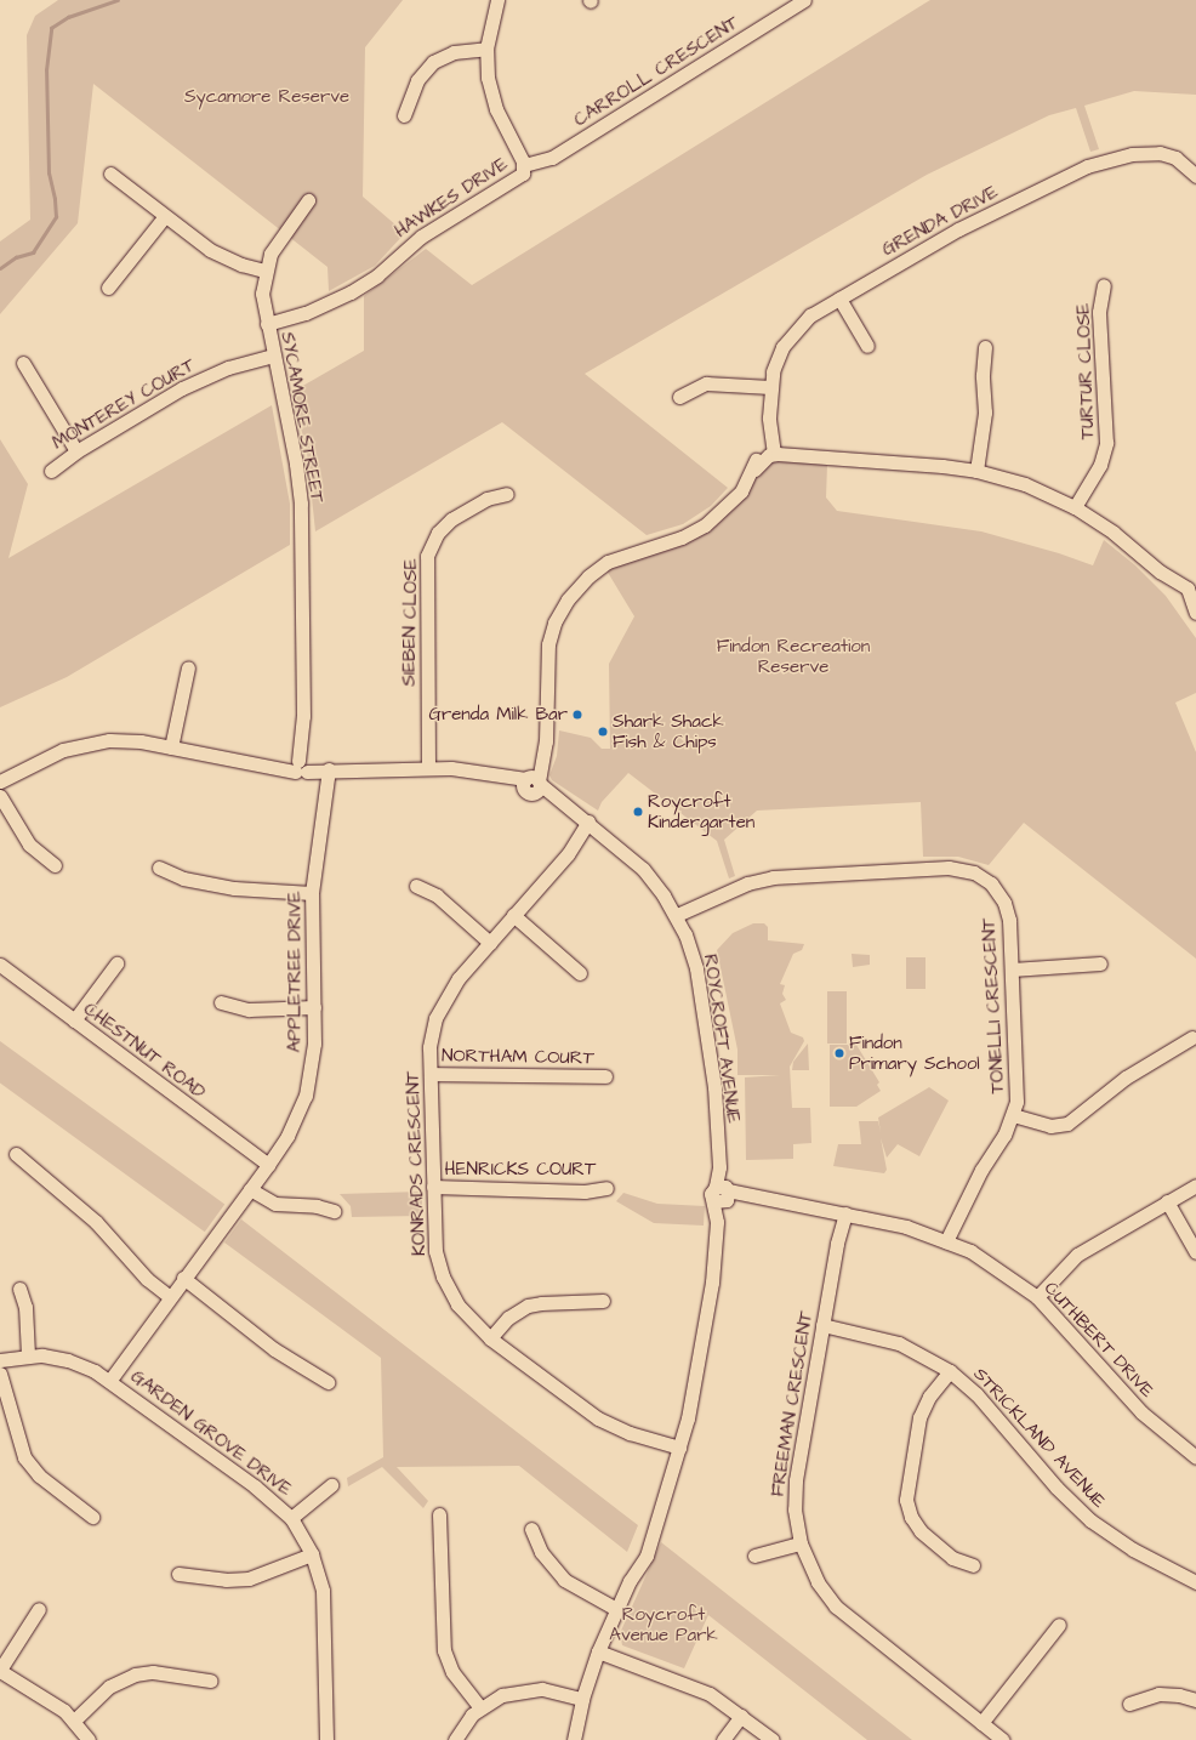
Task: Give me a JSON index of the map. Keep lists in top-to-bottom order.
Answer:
{
  "streets": {
    "street": [
      "CARROLL CRESCENT",
      "HAWKES DRIVE",
      "GRENDA DRIVE",
      "TURTUR CLOSE",
      "MONTEREY COURT",
      "SYCAMORE STREET",
      "SIEBEN CLOSE",
      "APPLETREE DRIVE",
      "TONELLI CRESCENT",
      "ROYCROFT AVENUE",
      "CHESTNUT ROAD",
      "NORTHAM COURT",
      "KONRADS CRESCENT",
      "HENRICKS COURT",
      "CUTHBERT DRIVE",
      "FREEMAN CRESCENT",
      "GARDEN GROVE DRIVE",
      "STRICKLAND AVENUE"
    ]
  },
  "crossings": [
    ["CARROLL CRESCENT", "HAWKES DRIVE"],
    ["HAWKES DRIVE", "SYCAMORE STREET"],
    ["MONTEREY COURT", "SYCAMORE STREET"],
    ["SYCAMORE STREET", "ROYCROFT AVENUE"],
    ["SIEBEN CLOSE", "ROYCROFT AVENUE"],
    ["APPLETREE DRIVE", "ROYCROFT AVENUE"],
    ["APPLETREE DRIVE", "CHESTNUT ROAD"],
    ["APPLETREE DRIVE", "GARDEN GROVE DRIVE"],
    ["TONELLI CRESCENT", "ROYCROFT AVENUE"],
    ["TONELLI CRESCENT", "CUTHBERT DRIVE"],
    ["ROYCROFT AVENUE", "KONRADS CRESCENT"],
    ["ROYCROFT AVENUE", "CUTHBERT DRIVE"],
    ["NORTHAM COURT", "KONRADS CRESCENT"],
    ["KONRADS CRESCENT", "HENRICKS COURT"],
    ["CUTHBERT DRIVE", "FREEMAN CRESCENT"],
    ["FREEMAN CRESCENT", "STRICKLAND AVENUE"]
  ],
  "parks": ["Sycamore Reserve", "Findon Recreation Reserve", "Roycroft Avenue Park"],
  "places": [
    "Grenda Milk Bar",
    "Shark Shack Fish & Chips",
    "Roycroft Kindergarten",
    "Findon Primary School"
  ]
}
